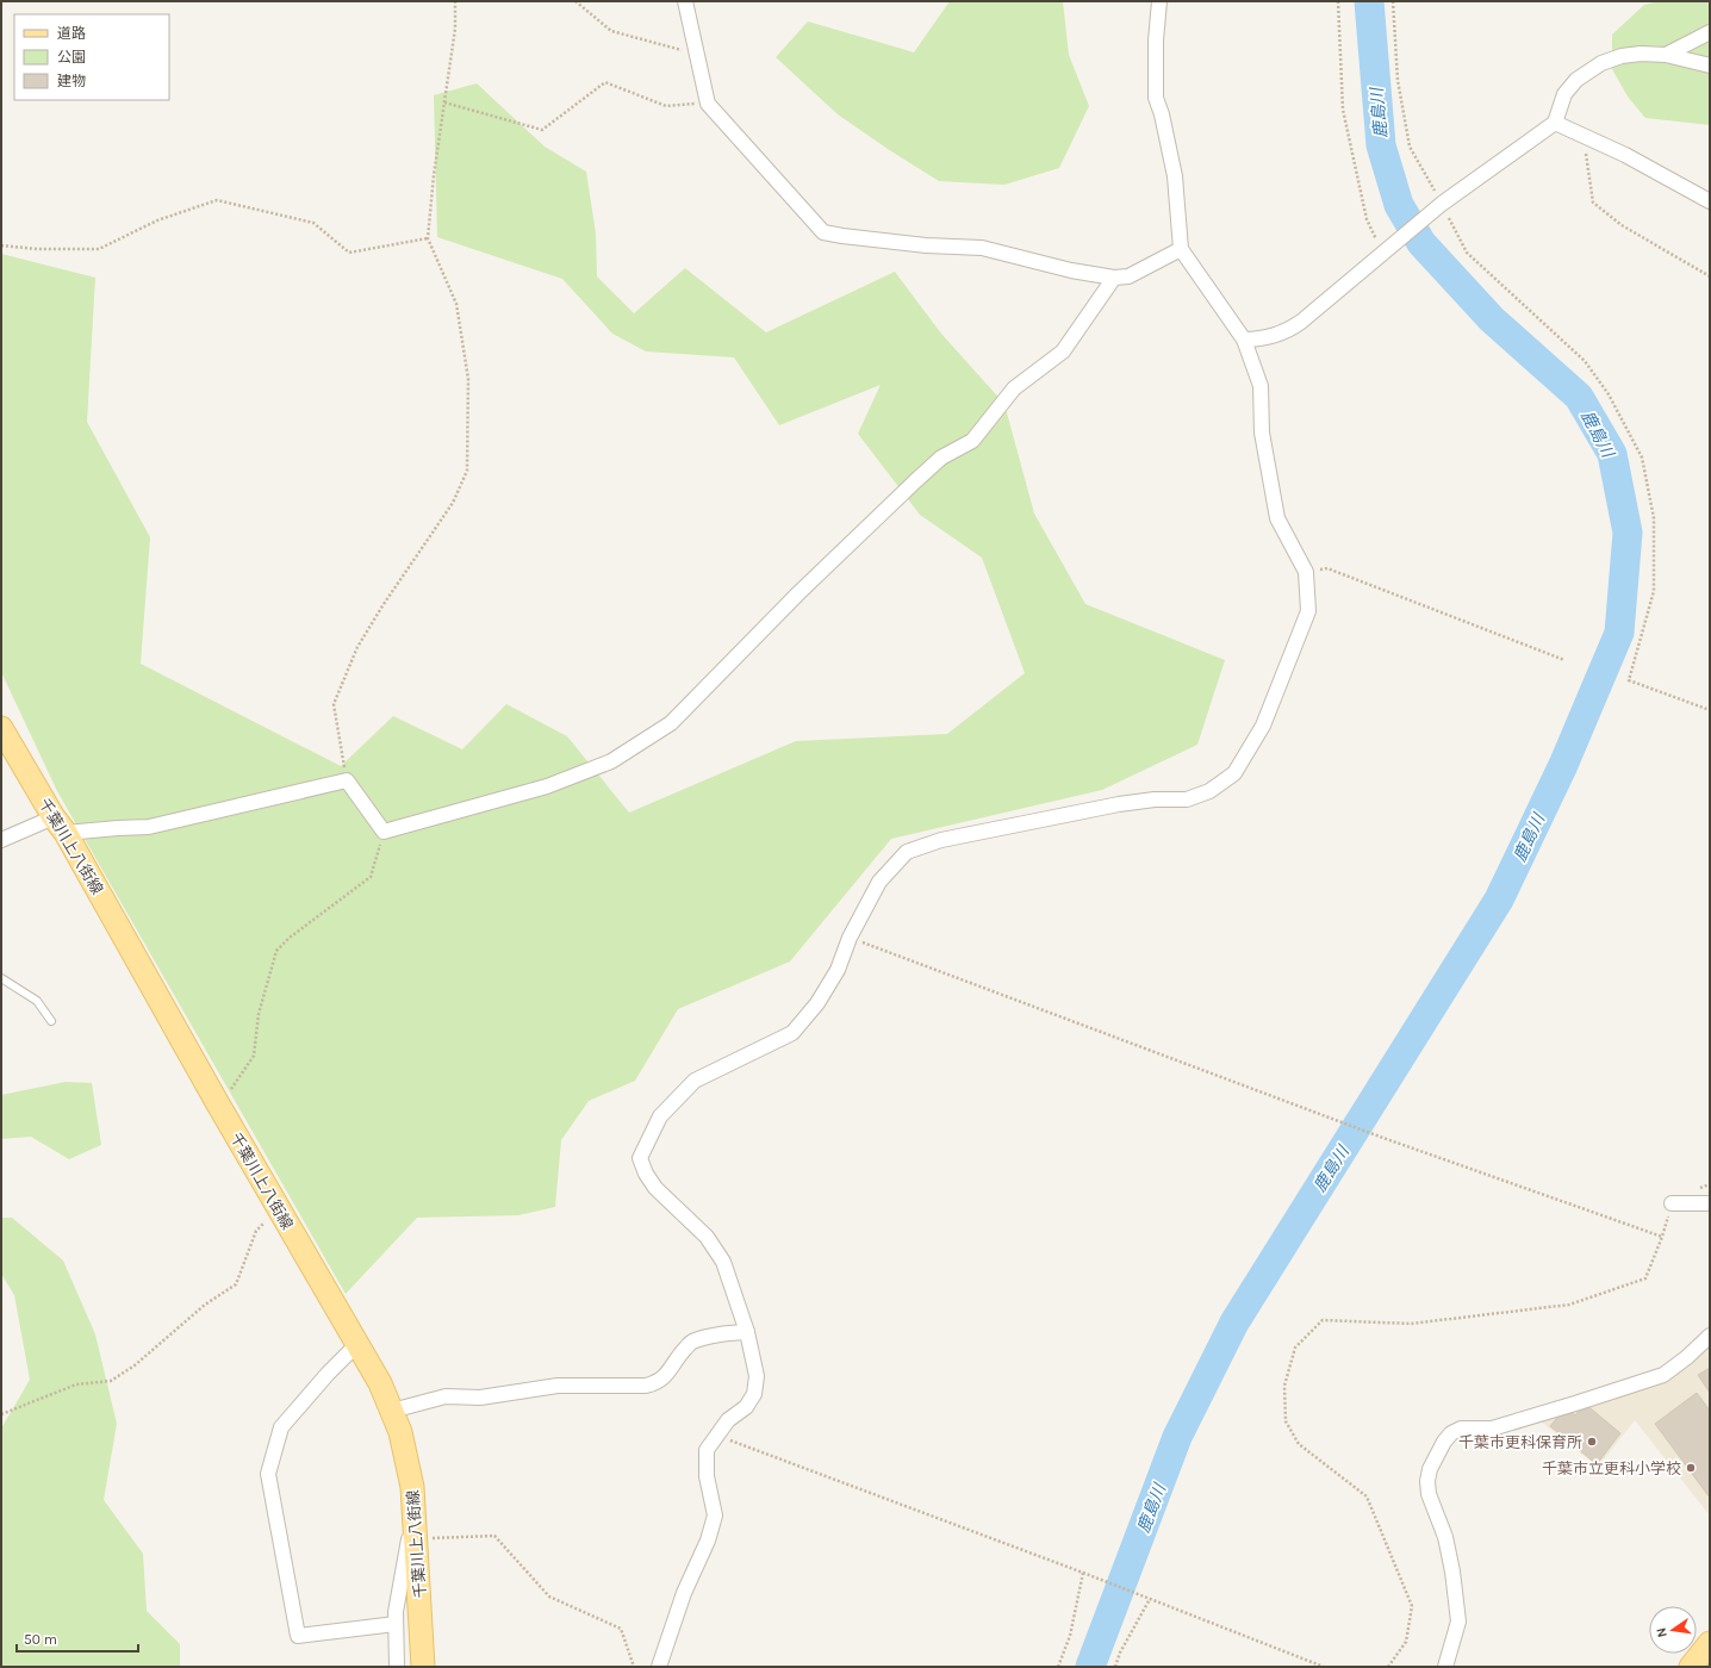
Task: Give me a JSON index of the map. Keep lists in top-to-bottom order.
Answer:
{
  "streets": {
    "main road": ["千葉川上八街線"]
  },
  "water": ["鹿島川"],
  "places": ["千葉市更科保育所", "千葉市立更科小学校"],
  "legend": ["道路", "公園", "建物"],
  "scale_bar": "50 m",
  "north": "left"
}
